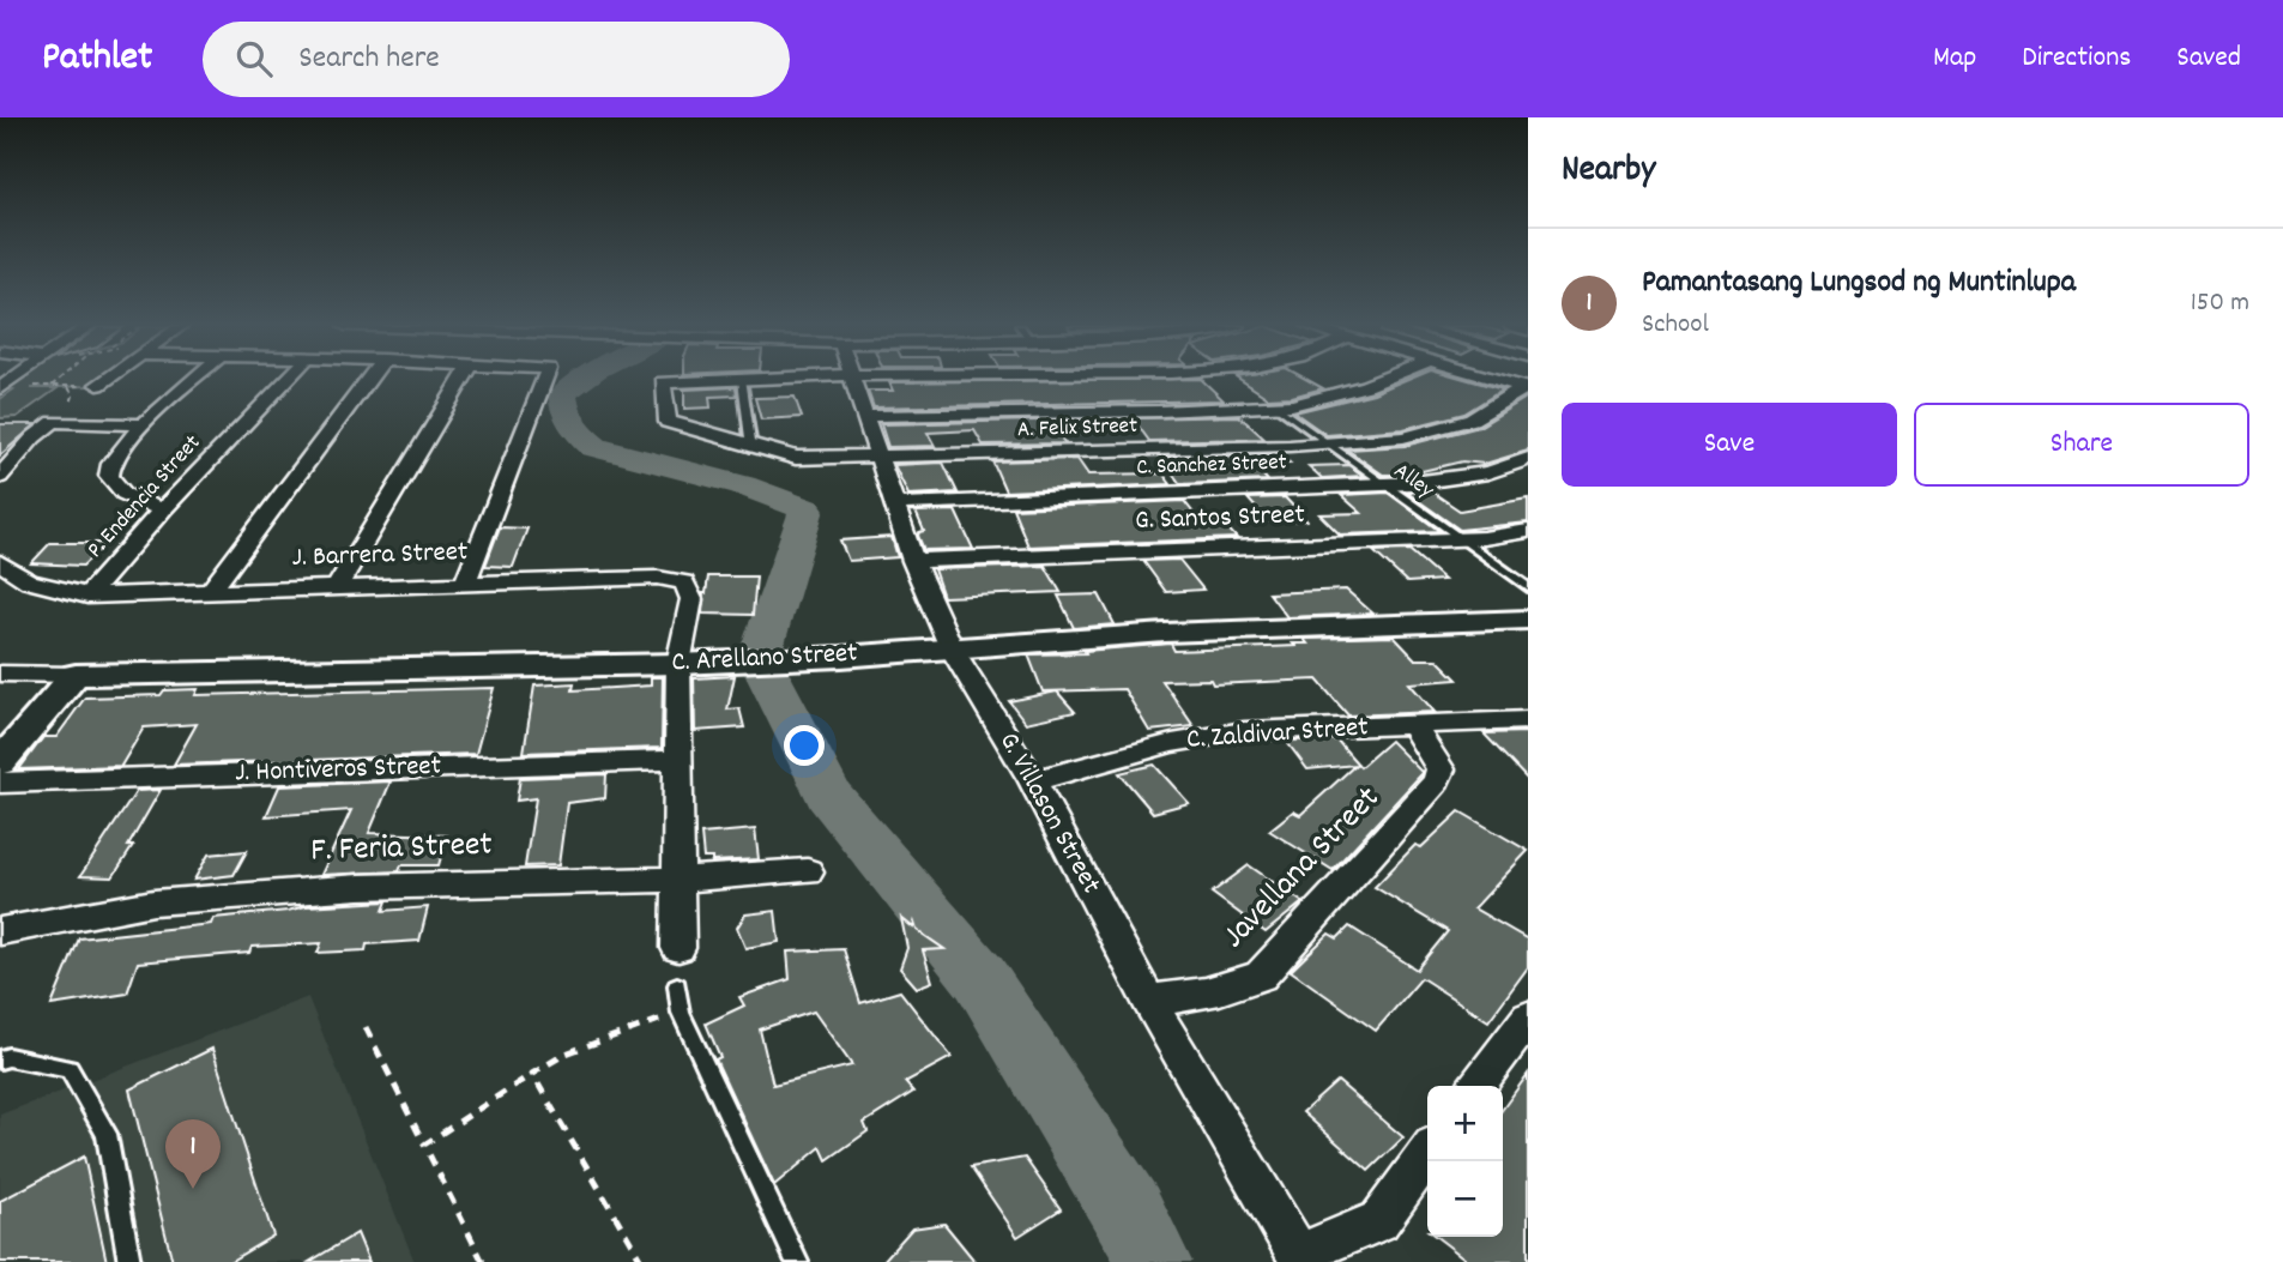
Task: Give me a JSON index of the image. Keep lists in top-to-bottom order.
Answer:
{
  "streets": {
    "street": [
      "A. Felix Street",
      "C. Sanchez Street",
      "P. Endencia Street",
      "G. Santos Street",
      "J. Barrera Street",
      "C. Arellano Street",
      "C. Zaldivar Street",
      "J. Hontiveros Street",
      "G. Villason Street",
      "F. Feria Street",
      "Javellana Street"
    ],
    "lane": ["Alley"]
  },
  "crossings": [
    ["A. Felix Street", "Alley"],
    ["A. Felix Street", "G. Villason Street"],
    ["C. Sanchez Street", "Alley"],
    ["C. Sanchez Street", "G. Villason Street"],
    ["Alley", "G. Santos Street"],
    ["P. Endencia Street", "J. Barrera Street"],
    ["G. Santos Street", "G. Villason Street"],
    ["J. Barrera Street", "C. Arellano Street"],
    ["C. Arellano Street", "G. Villason Street"],
    ["C. Zaldivar Street", "G. Villason Street"],
    ["C. Zaldivar Street", "Javellana Street"],
    ["G. Villason Street", "Javellana Street"]
  ],
  "page": {
    "header": "Pathlet",
    "search": "Search here",
    "nav": ["Map", "Directions", "Saved"],
    "heading": "Nearby",
    "list": [
      {
        "mark": "1",
        "name": "Pamantasang Lungsod ng Muntinlupa",
        "note": "School",
        "value": "150 m"
      }
    ],
    "buttons": ["Save", "Share"],
    "map_buttons": ["+", "−"],
    "pins": "1"
  }
}
